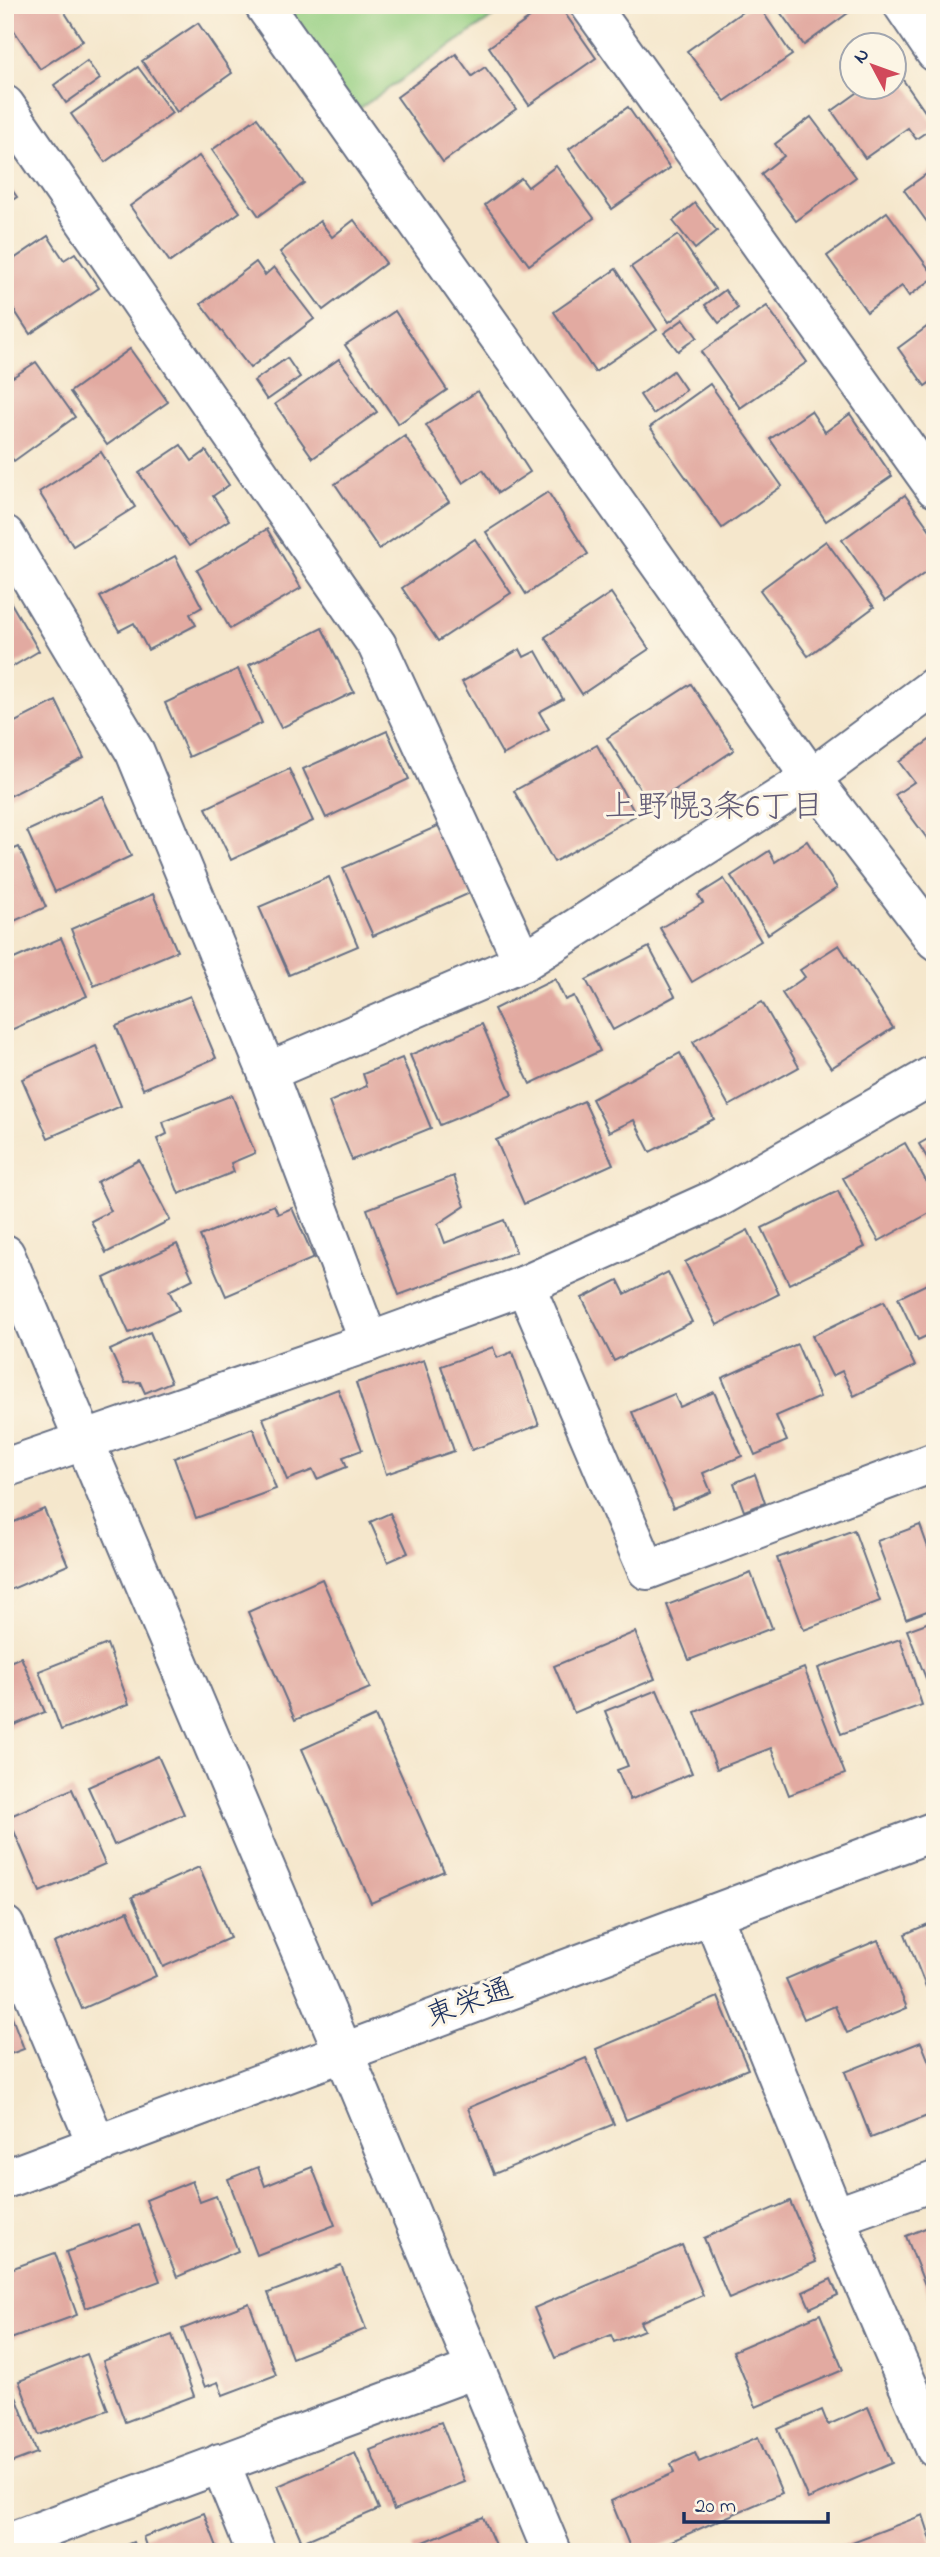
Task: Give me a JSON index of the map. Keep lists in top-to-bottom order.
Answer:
{
  "streets": {
    "street": ["東栄通"]
  },
  "districts": ["上野幌3条6丁目"],
  "scale_bar": "20 m",
  "north": "top left"
}
